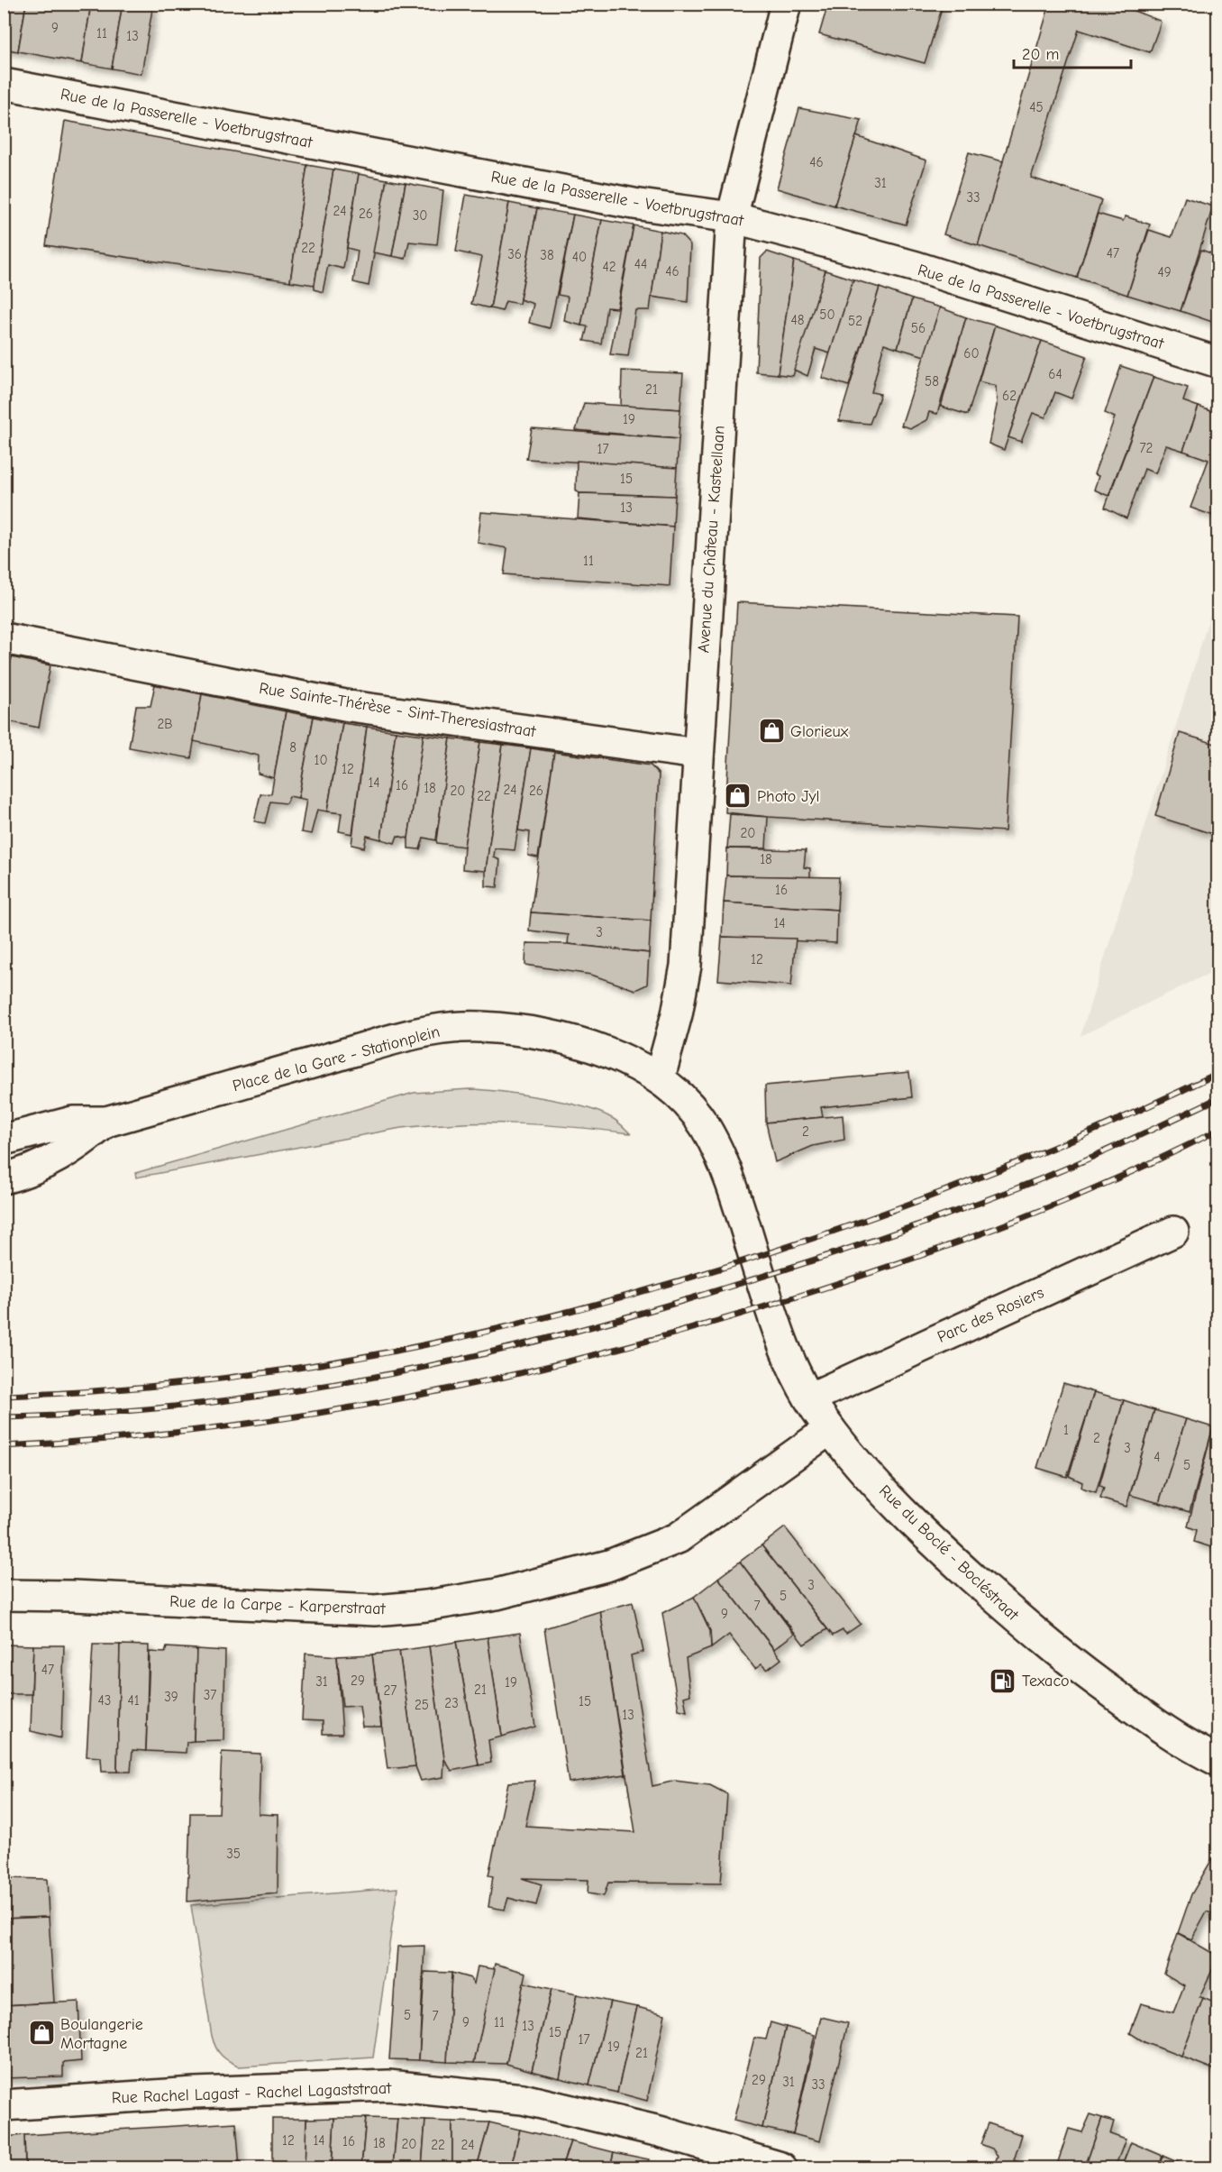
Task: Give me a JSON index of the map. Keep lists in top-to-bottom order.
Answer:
{
  "streets": {
    "street": [
      "Rue de la Passerelle - Voetbrugstraat",
      "Avenue du Château - Kasteellaan",
      "Rue Sainte-Thérèse - Sint-Theresiastraat",
      "Place de la Gare - Stationplein",
      "Parc des Rosiers",
      "Rue du Boclé - Bocléstraat",
      "Rue de la Carpe - Karperstraat",
      "Rue Rachel Lagast - Rachel Lagaststraat"
    ]
  },
  "crossings": [
    ["Rue de la Passerelle - Voetbrugstraat", "Avenue du Château - Kasteellaan"],
    ["Avenue du Château - Kasteellaan", "Rue Sainte-Thérèse - Sint-Theresiastraat"],
    ["Avenue du Château - Kasteellaan", "Place de la Gare - Stationplein"],
    ["Avenue du Château - Kasteellaan", "Rue du Boclé - Bocléstraat"],
    ["Place de la Gare - Stationplein", "Rue du Boclé - Bocléstraat"],
    ["Parc des Rosiers", "Rue du Boclé - Bocléstraat"],
    ["Rue du Boclé - Bocléstraat", "Rue de la Carpe - Karperstraat"]
  ],
  "places": {
    "shop": ["Glorieux", "Photo Jyl", "Boulangerie Mortagne"],
    "fuel station": ["Texaco"]
  },
  "house_numbers": [
    "9",
    "11",
    "13",
    "45",
    "46",
    "31",
    "33",
    "24",
    "26",
    "30",
    "22",
    "47",
    "36",
    "38",
    "40",
    "44",
    "42",
    "46",
    "49",
    "50",
    "48",
    "52",
    "56",
    "60",
    "64",
    "58",
    "21",
    "62",
    "19",
    "72",
    "17",
    "15",
    "13",
    "11",
    "2B",
    "8",
    "10",
    "12",
    "14",
    "16",
    "18",
    "24",
    "20",
    "26",
    "22",
    "20",
    "18",
    "16",
    "14",
    "3",
    "12",
    "2",
    "1",
    "2",
    "3",
    "4",
    "5",
    "3",
    "5",
    "7",
    "9",
    "47",
    "29",
    "31",
    "19",
    "21",
    "27",
    "37",
    "39",
    "43",
    "41",
    "15",
    "23",
    "25",
    "13",
    "35",
    "5",
    "7",
    "9",
    "11",
    "13",
    "15",
    "17",
    "19",
    "21",
    "29",
    "31",
    "33",
    "12",
    "14",
    "16",
    "18",
    "20",
    "22",
    "24"
  ],
  "scale_bar": "20 m"
}
